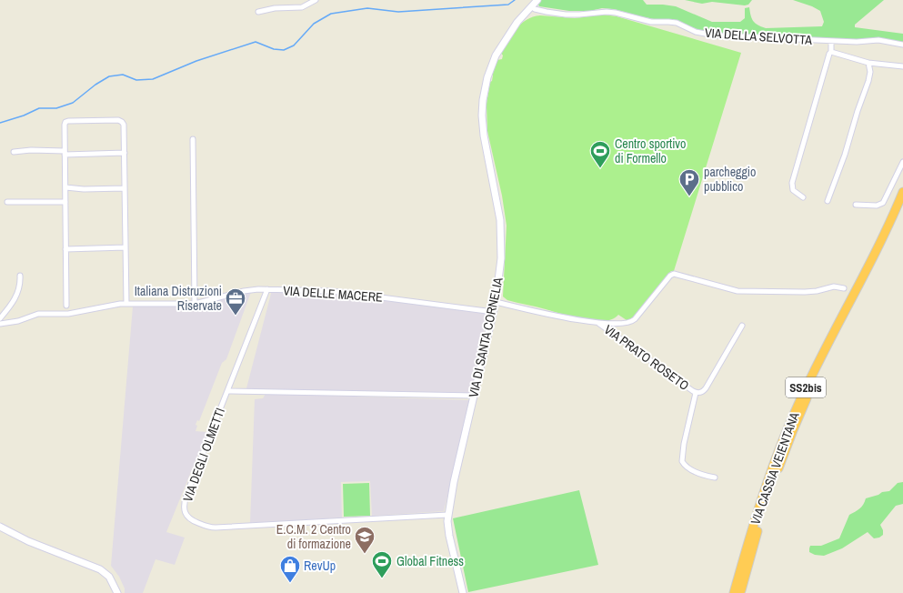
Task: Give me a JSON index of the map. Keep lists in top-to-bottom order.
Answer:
{
  "streets": {
    "highway": ["SS2bis", "VIA CASSIA VEIENTANA"],
    "street": [
      "VIA DELLA SELVOTTA",
      "VIA DELLE MACERE",
      "VIA DI SANTA CORNELIA",
      "VIA PRATO ROSETO",
      "VIA DEGLI OLMETTI"
    ]
  },
  "crossings": [
    ["VIA DELLA SELVOTTA", "VIA DI SANTA CORNELIA"],
    ["VIA DELLE MACERE", "VIA DI SANTA CORNELIA"],
    ["VIA DELLE MACERE", "VIA DEGLI OLMETTI"],
    ["VIA DI SANTA CORNELIA", "VIA PRATO ROSETO"],
    ["VIA DI SANTA CORNELIA", "VIA DEGLI OLMETTI"]
  ],
  "places": {
    "sports": ["Centro sportivo di Formello", "Global Fitness"],
    "parking": ["parcheggio pubblico"],
    "office": ["Italiana Distruzioni Riservate"],
    "school or university": ["E.C.M. 2 Centro di formazione"],
    "shop": ["RevUp"]
  }
}
